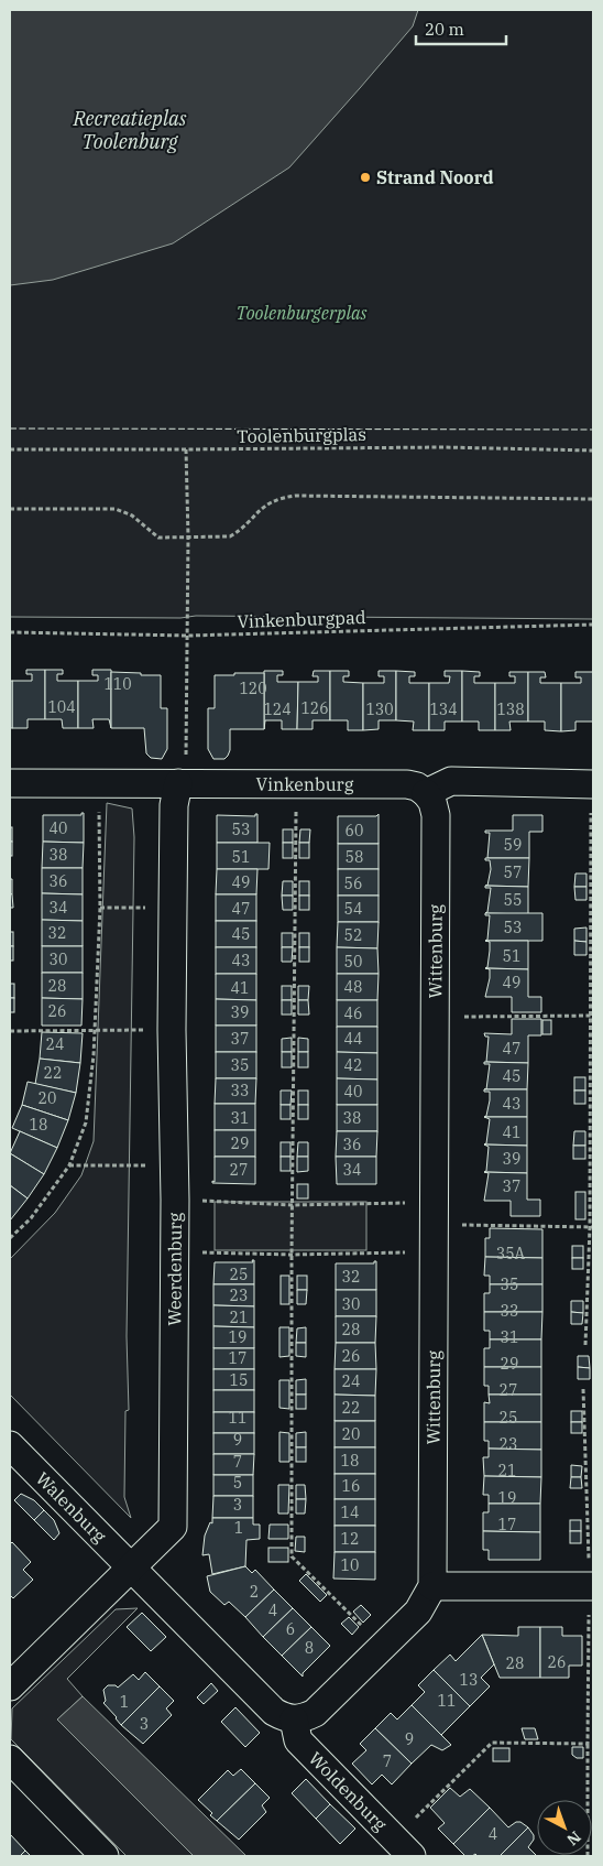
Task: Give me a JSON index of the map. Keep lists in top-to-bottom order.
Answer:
{
  "streets": {
    "street": [
      "Vinkenburg",
      "Wittenburg",
      "Weerdenburg",
      "Walenburg",
      "Woldenburg"
    ],
    "path": ["Toolenburgplas", "Vinkenburgpad"]
  },
  "crossings": [
    ["Vinkenburg", "Wittenburg"],
    ["Vinkenburg", "Weerdenburg"],
    ["Wittenburg", "Woldenburg"],
    ["Weerdenburg", "Walenburg"]
  ],
  "water": ["Recreatieplas Toolenburg"],
  "parks": ["Toolenburgerplas"],
  "places": ["Strand Noord"],
  "house_numbers": [
    "110",
    "120",
    "104",
    "126",
    "124",
    "130",
    "134",
    "138",
    "40",
    "53",
    "60",
    "59",
    "38",
    "51",
    "58",
    "57",
    "36",
    "49",
    "56",
    "55",
    "34",
    "47",
    "54",
    "53",
    "32",
    "45",
    "52",
    "51",
    "30",
    "43",
    "50",
    "49",
    "28",
    "48",
    "41",
    "26",
    "39",
    "46",
    "37",
    "44",
    "24",
    "47",
    "35",
    "42",
    "22",
    "45",
    "33",
    "40",
    "20",
    "43",
    "31",
    "38",
    "18",
    "41",
    "29",
    "36",
    "39",
    "27",
    "34",
    "37",
    "35A",
    "25",
    "32",
    "35",
    "23",
    "30",
    "33",
    "21",
    "28",
    "19",
    "31",
    "26",
    "17",
    "29",
    "15",
    "24",
    "27",
    "22",
    "11",
    "25",
    "20",
    "9",
    "23",
    "18",
    "7",
    "21",
    "5",
    "16",
    "19",
    "3",
    "14",
    "17",
    "1",
    "12",
    "10",
    "2",
    "4",
    "6",
    "8",
    "26",
    "28",
    "13",
    "11",
    "1",
    "3",
    "9",
    "7",
    "4"
  ],
  "scale_bar": "20 m",
  "north": "bottom right"
}
